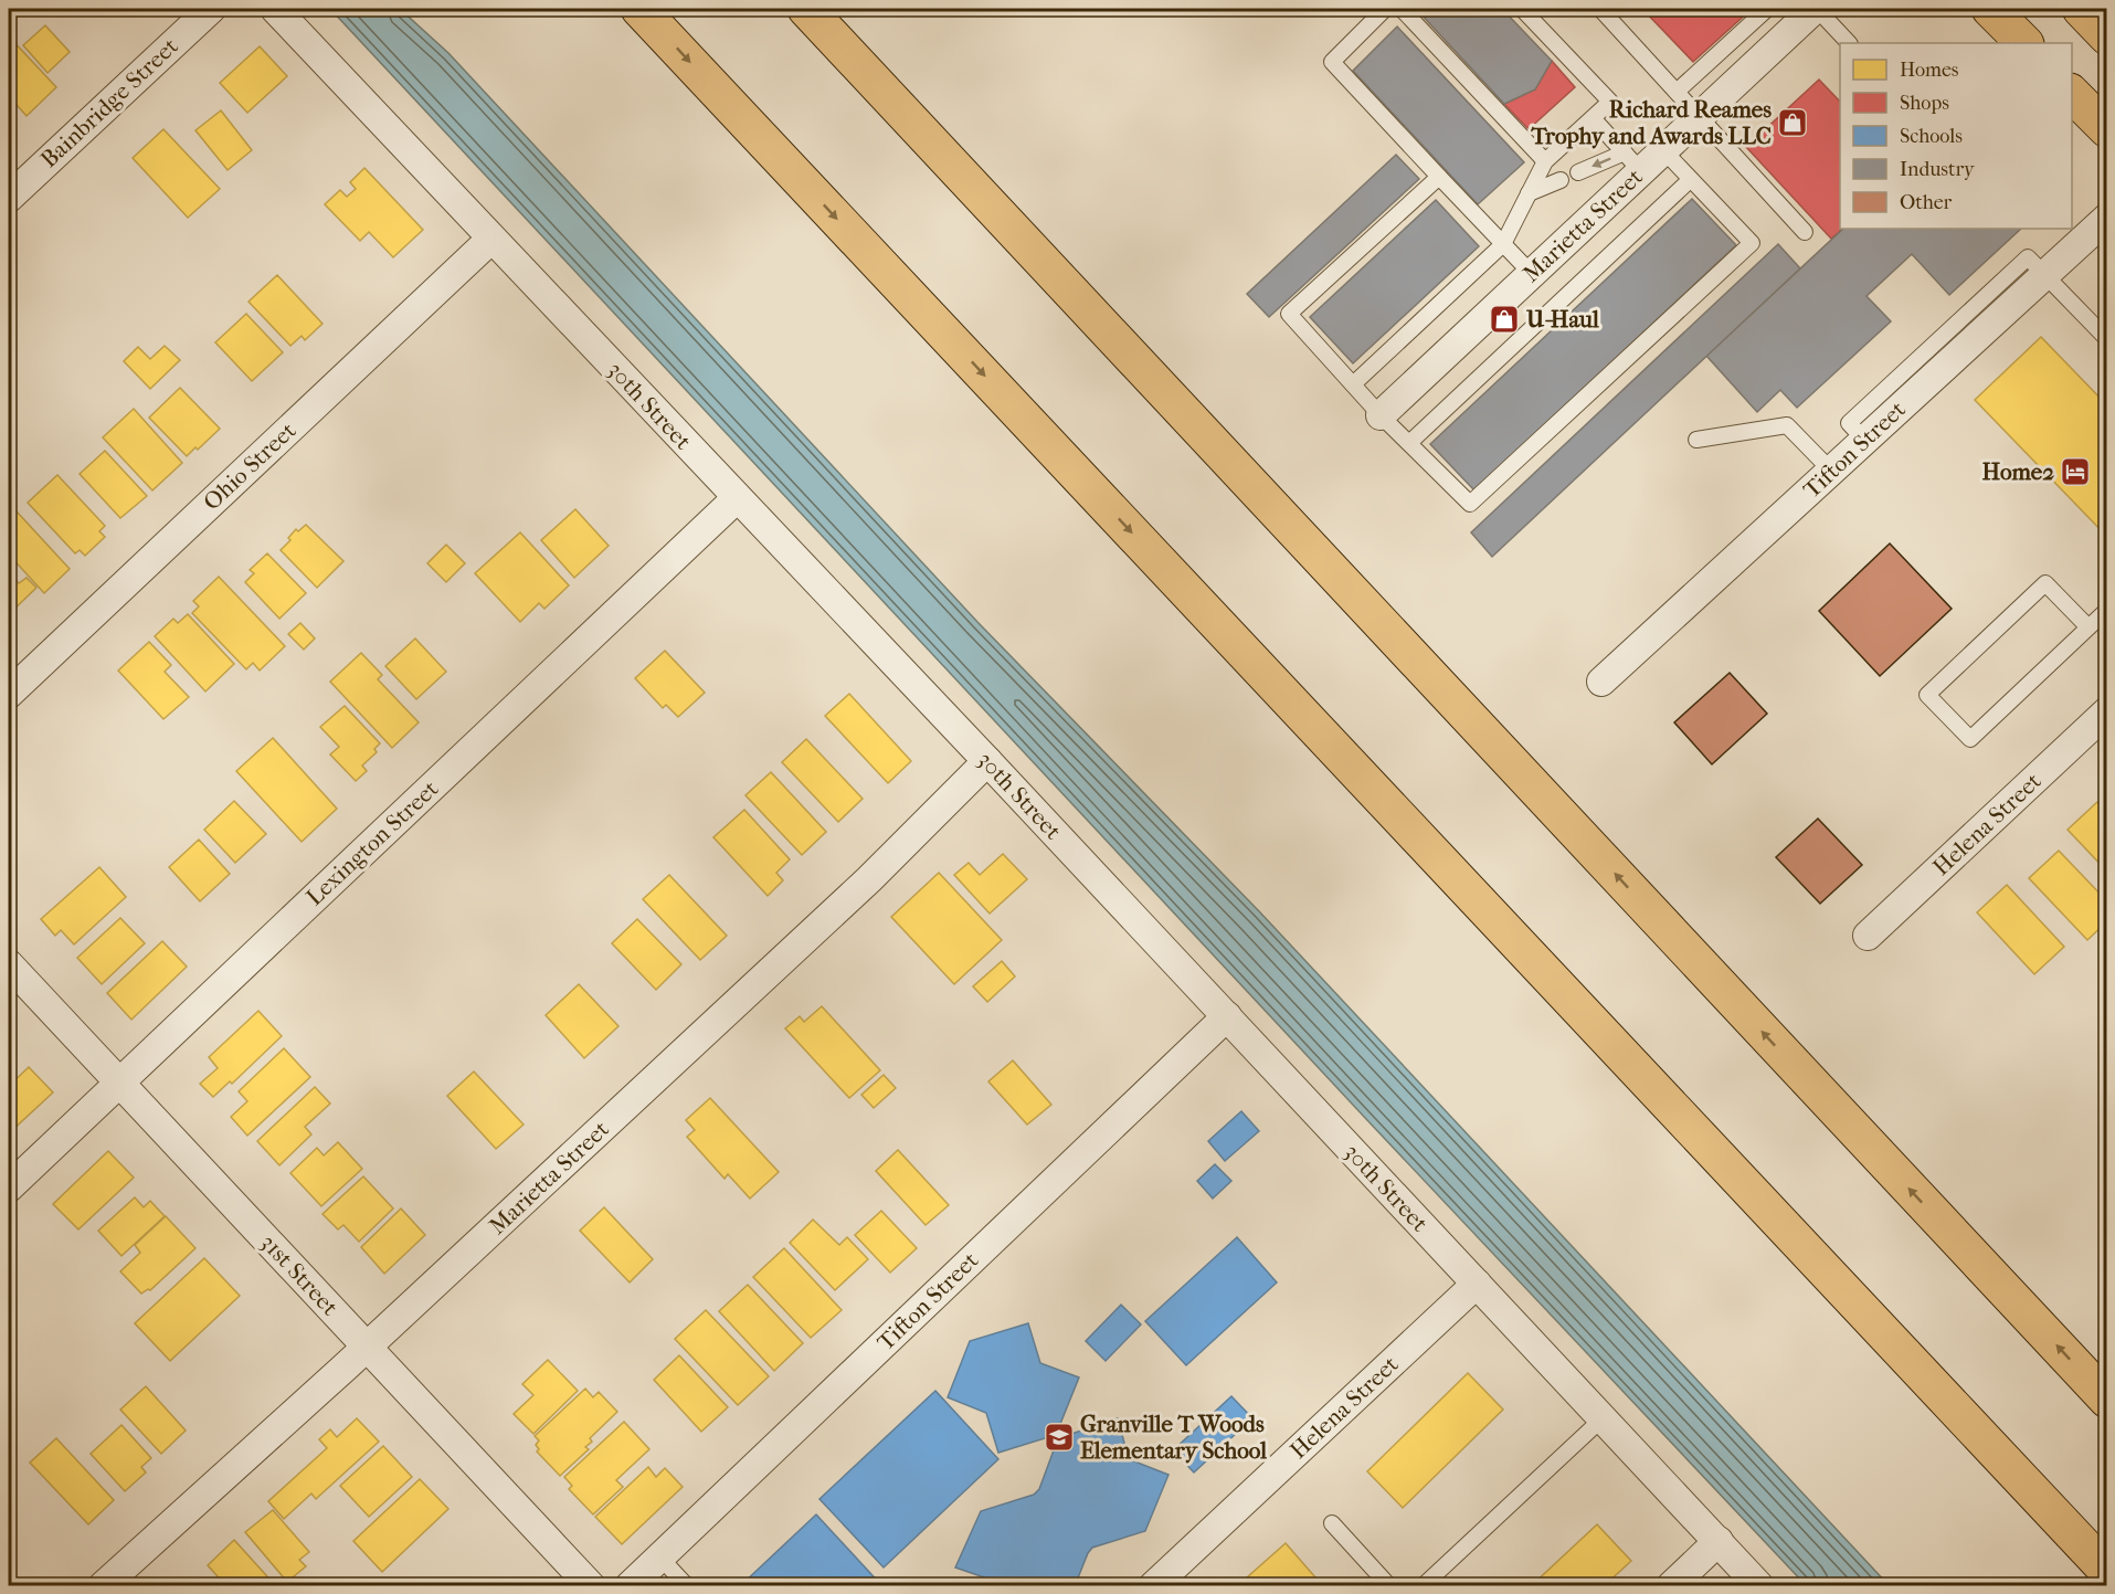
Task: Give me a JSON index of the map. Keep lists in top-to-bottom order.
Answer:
{
  "streets": {
    "street": [
      "Bainbridge Street",
      "Marietta Street",
      "30th Street",
      "Tifton Street",
      "Ohio Street",
      "Helena Street",
      "Lexington Street",
      "31st Street"
    ]
  },
  "crossings": [
    ["Marietta Street", "30th Street"],
    ["Marietta Street", "31st Street"],
    ["30th Street", "Tifton Street"],
    ["30th Street", "Ohio Street"],
    ["30th Street", "Helena Street"],
    ["30th Street", "Lexington Street"],
    ["Lexington Street", "31st Street"]
  ],
  "places": {
    "shop": ["Richard Reames Trophy and Awards LLC", "U-Haul"],
    "hotel": ["Home2"],
    "school or university": ["Granville T Woods Elementary School"]
  },
  "legend": [
    "Homes",
    "Shops",
    "Schools",
    "Industry",
    "Other"
  ]
}
